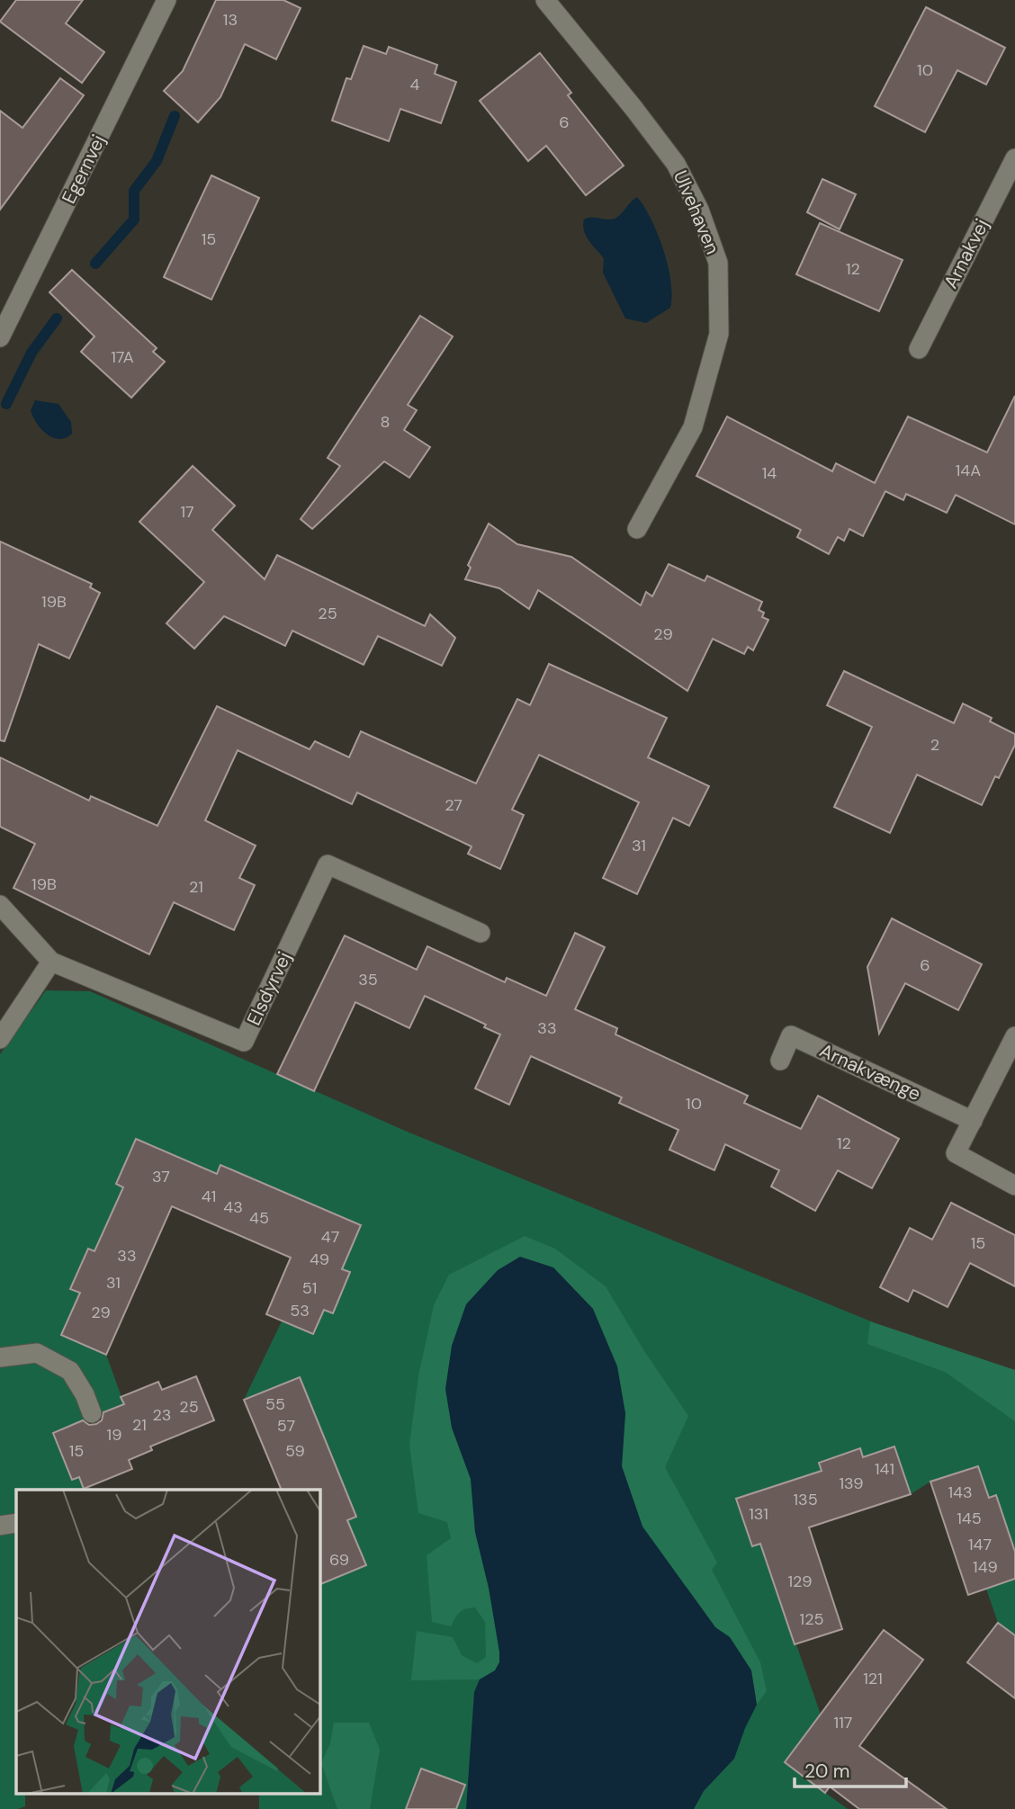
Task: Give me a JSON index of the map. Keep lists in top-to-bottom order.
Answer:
{
  "streets": {
    "street": [
      "Egernvej",
      "Ulvehaven",
      "Arnakvej",
      "Elsdyrvej",
      "Arnakvænge"
    ]
  },
  "house_numbers": [
    "13",
    "10",
    "4",
    "6",
    "15",
    "12",
    "17A",
    "8",
    "14A",
    "14",
    "17",
    "19B",
    "25",
    "29",
    "2",
    "27",
    "31",
    "19B",
    "21",
    "6",
    "35",
    "33",
    "10",
    "12",
    "37",
    "41",
    "43",
    "45",
    "47",
    "15",
    "33",
    "49",
    "31",
    "51",
    "53",
    "29",
    "55",
    "25",
    "23",
    "21",
    "57",
    "19",
    "15",
    "59",
    "141",
    "139",
    "143",
    "135",
    "131",
    "145",
    "147",
    "69",
    "149",
    "129",
    "125",
    "121",
    "117"
  ],
  "scale_bar": "20 m"
}
